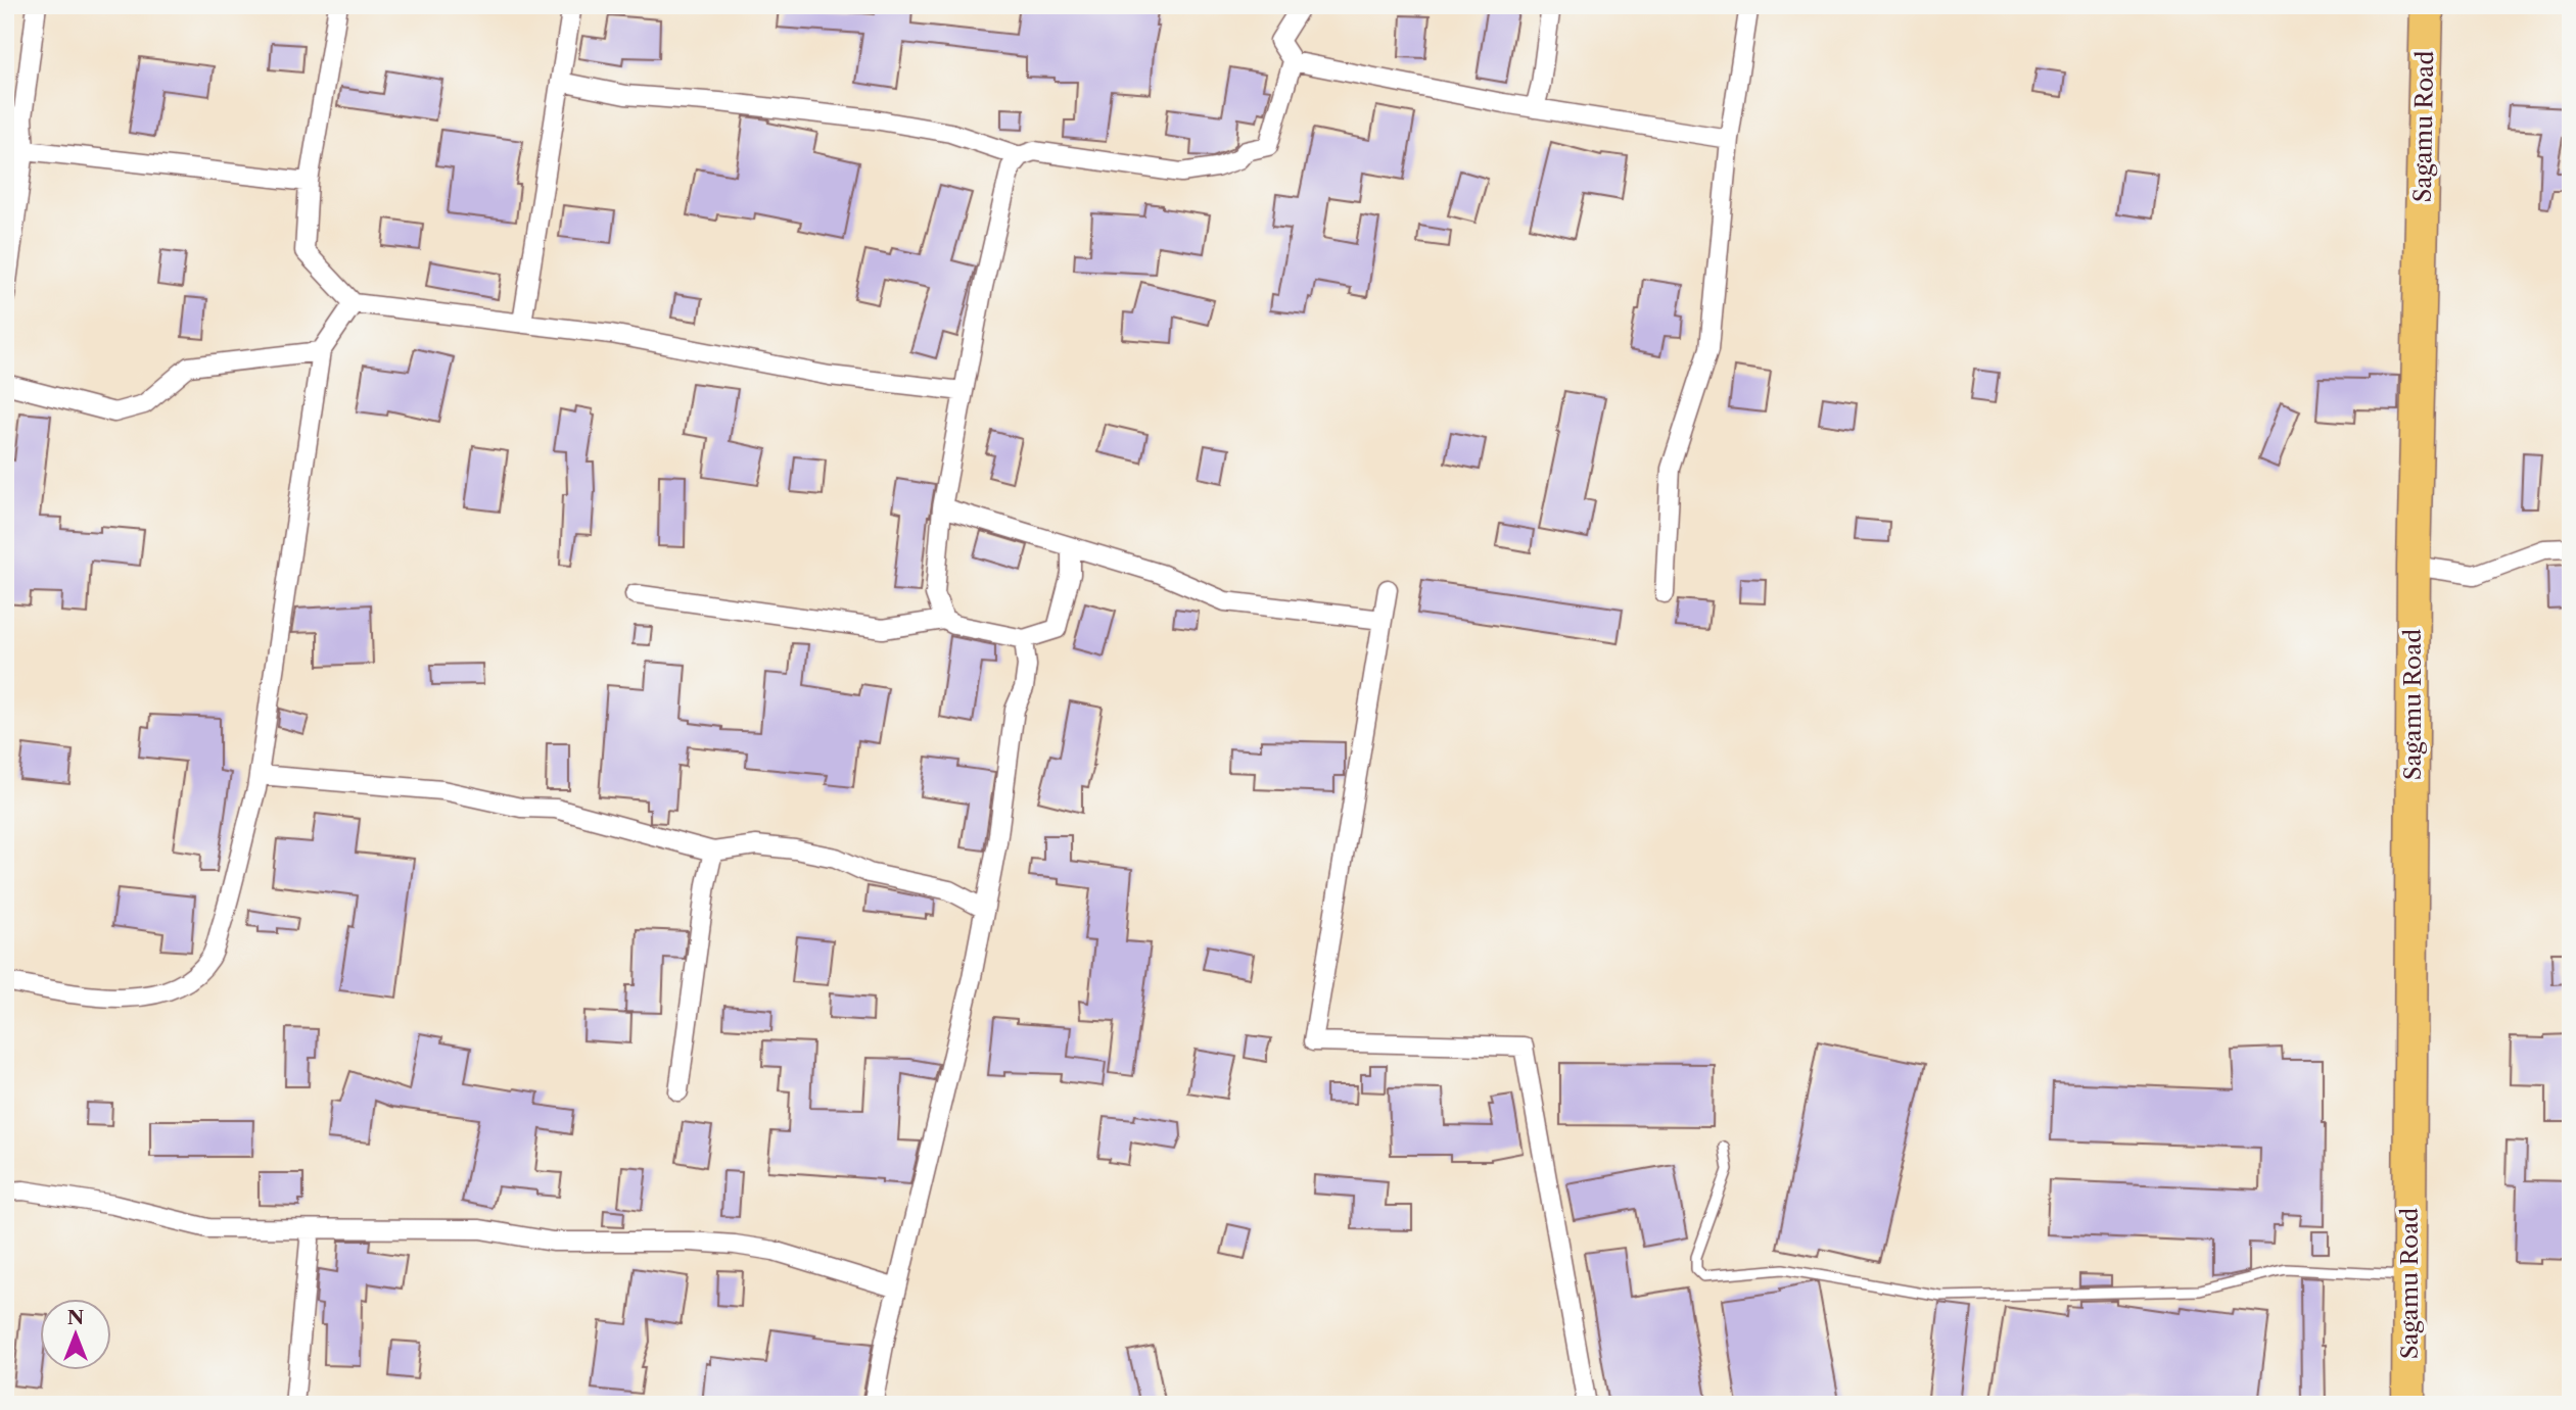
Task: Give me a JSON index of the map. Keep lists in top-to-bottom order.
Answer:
{
  "streets": {
    "highway": ["Sagamu Road"]
  },
  "north": "top"
}
